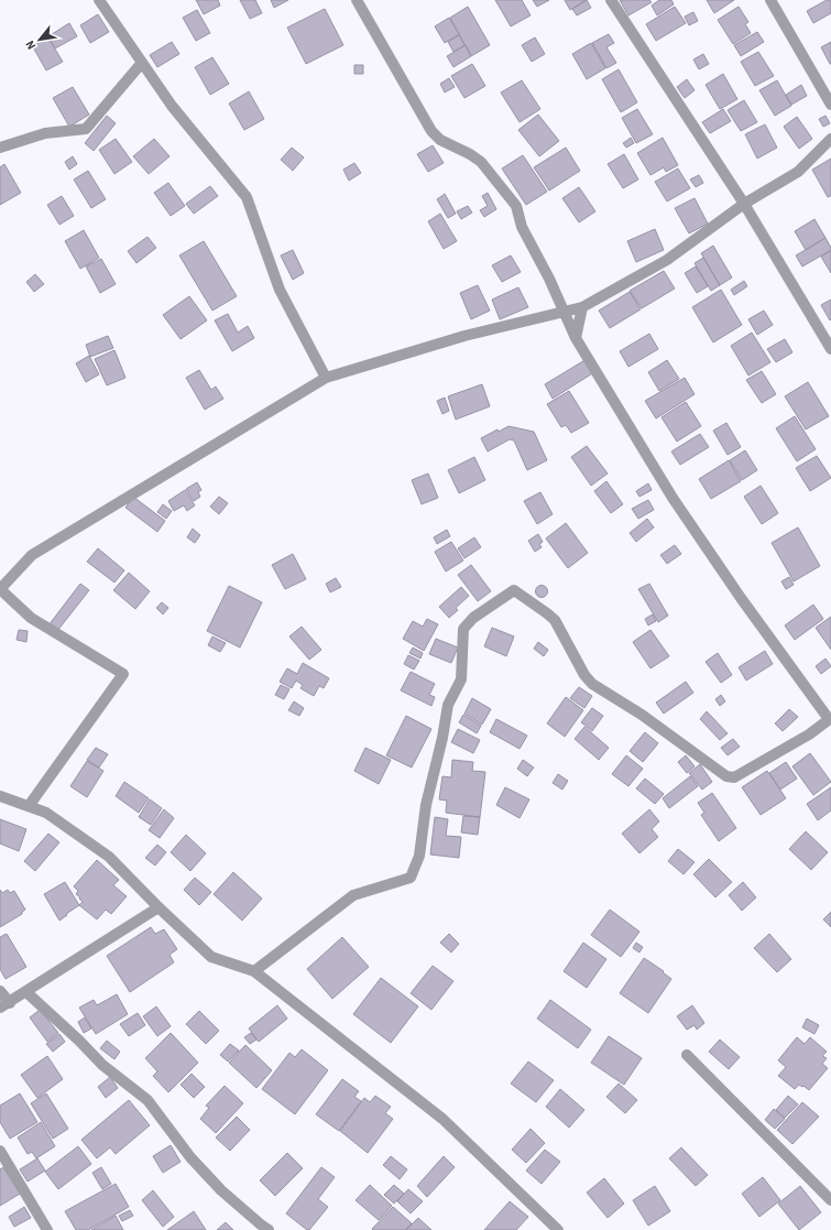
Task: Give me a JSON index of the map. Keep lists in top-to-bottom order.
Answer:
{
  "north": "bottom left"
}
